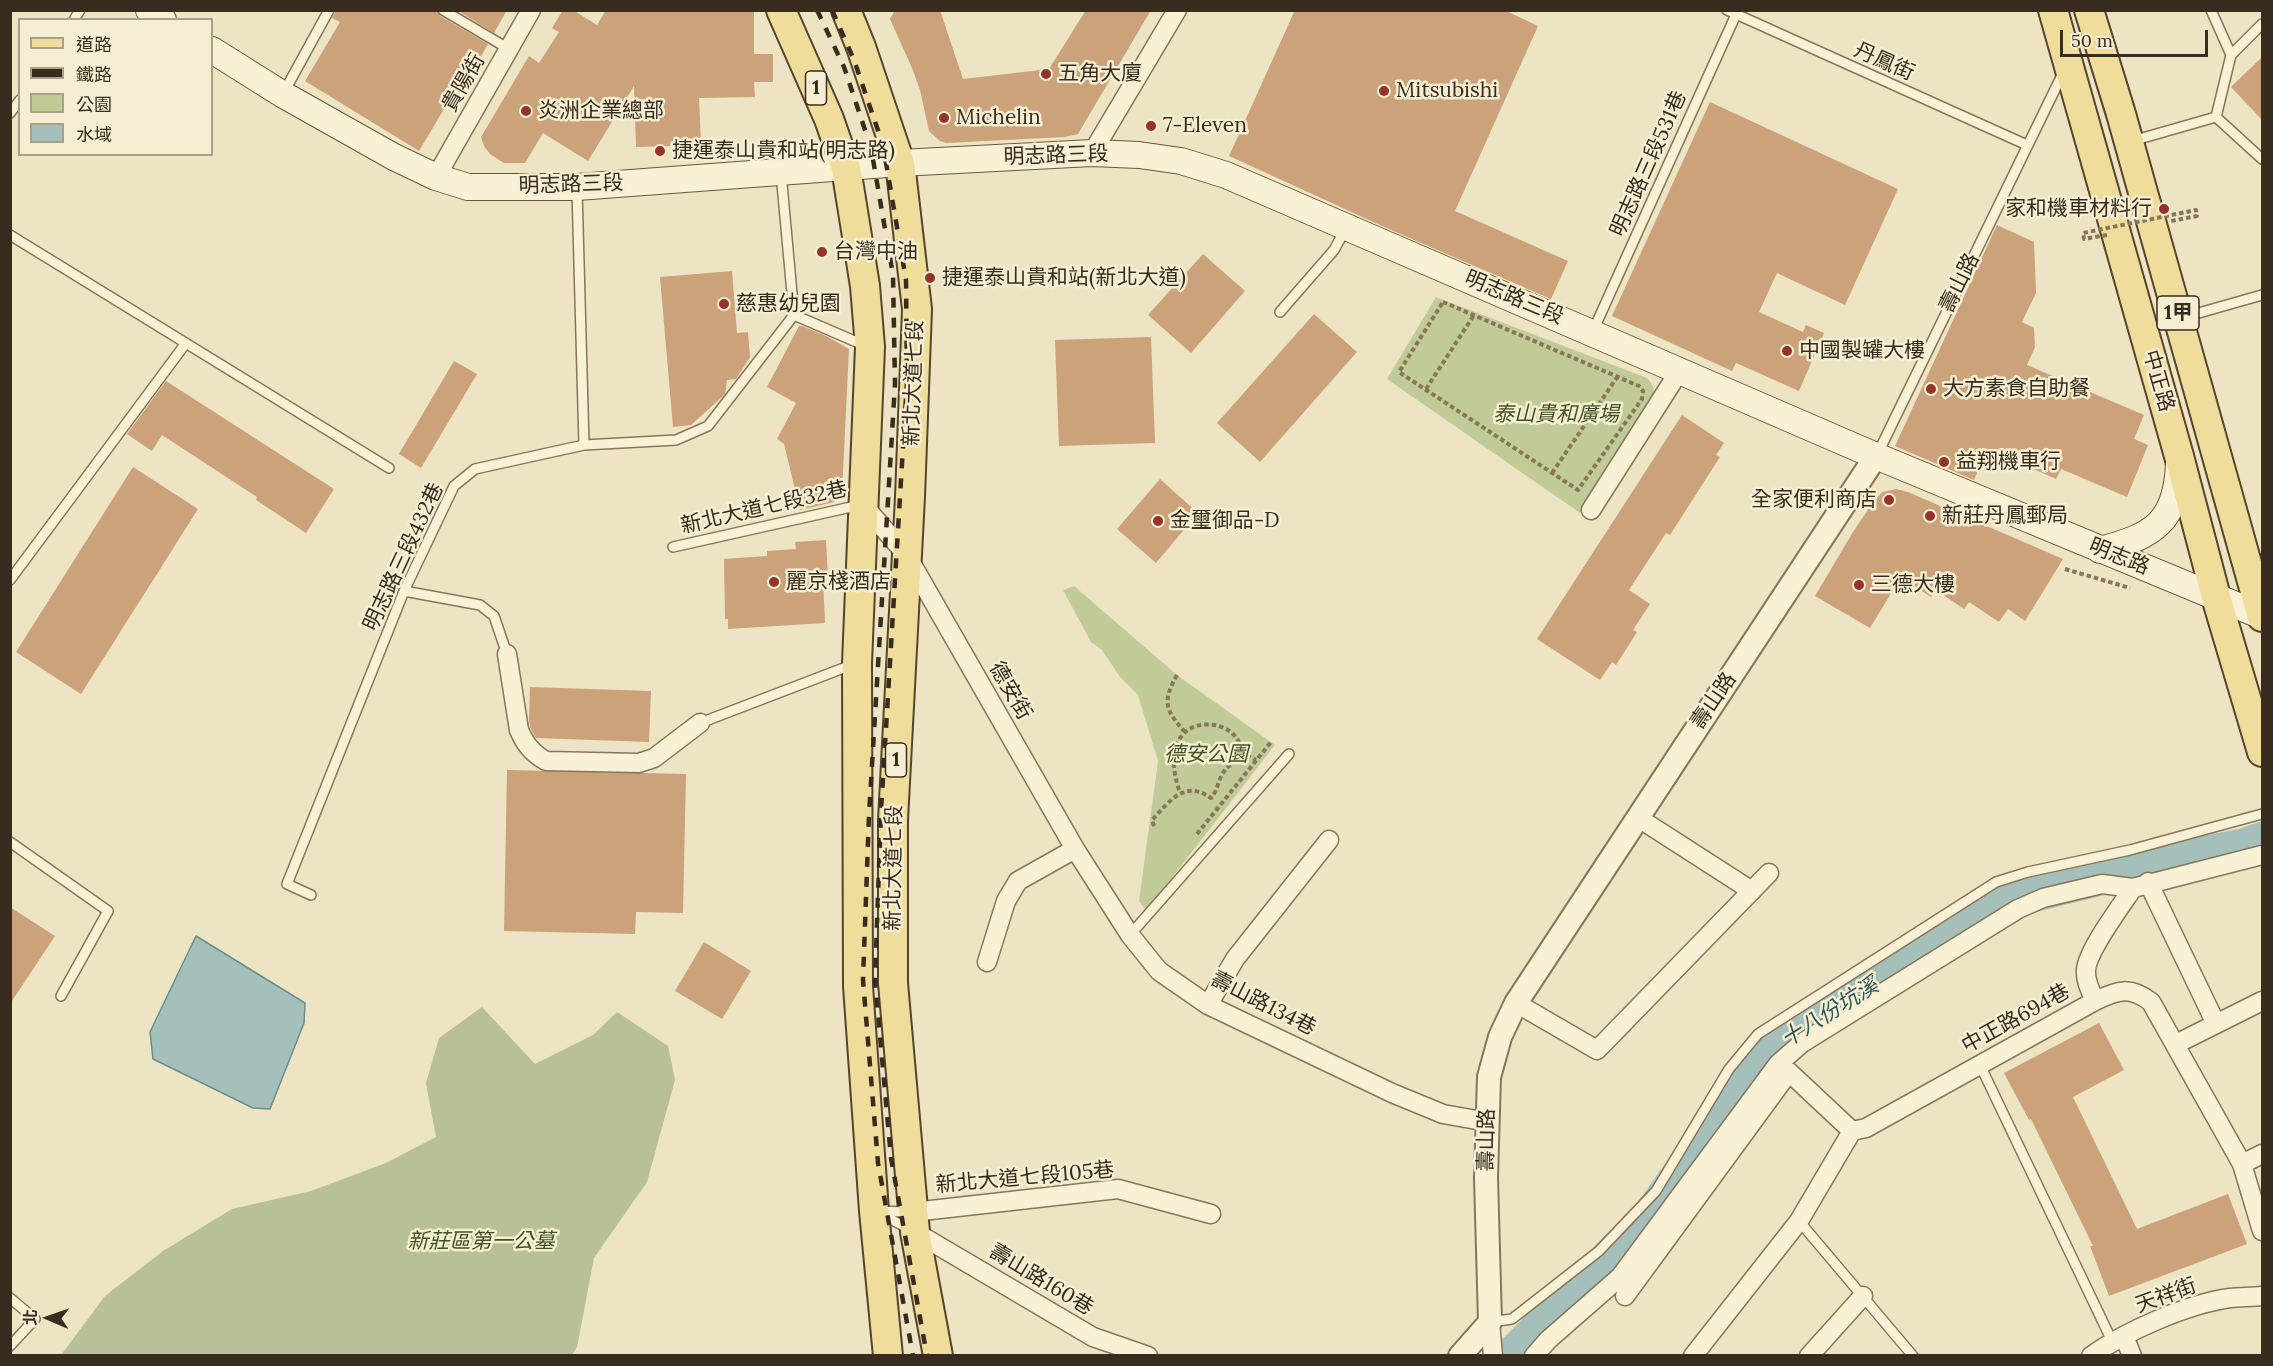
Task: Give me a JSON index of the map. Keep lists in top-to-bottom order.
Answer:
{
  "streets": {
    "main road": [
      "1",
      "明志路三段",
      "1甲",
      "中正路",
      "新北大道七段",
      "明志路"
    ],
    "street": [
      "貴陽街",
      "壽山路",
      "德安街",
      "壽山路134巷",
      "中正路694巷",
      "新北大道七段105巷",
      "壽山路160巷",
      "天祥街"
    ],
    "lane": [
      "丹鳳街",
      "明志路三段531巷",
      "新北大道七段32巷",
      "明志路三段432巷"
    ]
  },
  "crossings": [
    ["丹鳳街", "明志路三段531巷"],
    ["丹鳳街", "壽山路"],
    ["貴陽街", "明志路三段"],
    ["1", "明志路三段"],
    ["1", "新北大道七段"],
    ["明志路三段", "明志路三段531巷"],
    ["明志路三段", "壽山路"],
    ["明志路三段", "新北大道七段"],
    ["明志路三段", "明志路"],
    ["壽山路", "中正路"],
    ["壽山路", "明志路"],
    ["壽山路", "壽山路134巷"],
    ["中正路", "明志路"],
    ["新北大道七段", "新北大道七段32巷"],
    ["新北大道七段", "德安街"],
    ["新北大道七段", "新北大道七段105巷"],
    ["新北大道七段", "壽山路160巷"],
    ["新北大道七段32巷", "德安街"],
    ["德安街", "壽山路134巷"],
    ["新北大道七段105巷", "壽山路160巷"]
  ],
  "water": ["十八份坑溪"],
  "parks": ["泰山貴和廣場", "德安公園", "新莊區第一公墓"],
  "places": [
    "五角大廈",
    "Mitsubishi",
    "炎洲企業總部",
    "Michelin",
    "7-Eleven",
    "捷運泰山貴和站(明志路)",
    "家和機車材料行",
    "台灣中油",
    "捷運泰山貴和站(新北大道)",
    "慈惠幼兒園",
    "中國製罐大樓",
    "大方素食自助餐",
    "益翔機車行",
    "全家便利商店",
    "新莊丹鳳郵局",
    "金璽御品-D",
    "麗京棧酒店",
    "三德大樓"
  ],
  "legend": [
    "道路",
    "鐵路",
    "公園",
    "水域"
  ],
  "scale_bar": "50 m",
  "north": "left"
}
